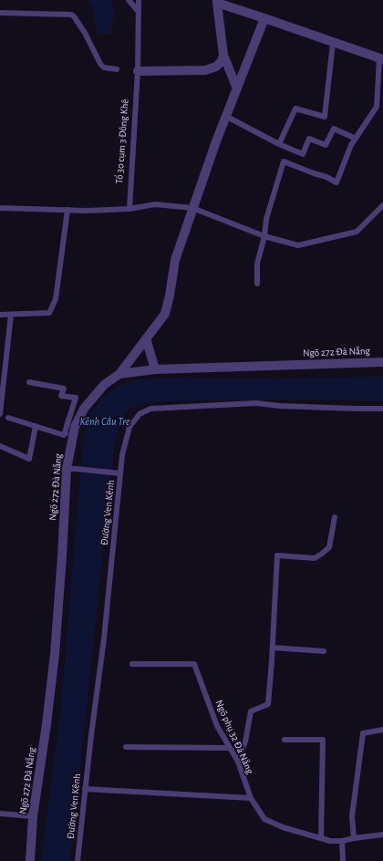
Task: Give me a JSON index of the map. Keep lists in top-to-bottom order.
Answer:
{
  "streets": {
    "street": ["Ngõ 272 Đà Nẵng"],
    "lane": ["Tổ 30 cụm 3 Đông Khê", "Đường Ven Kênh", "Ngõ phụ 32 Đà Nẵng"]
  },
  "water": ["Kênh Cầu Tre"]
}
